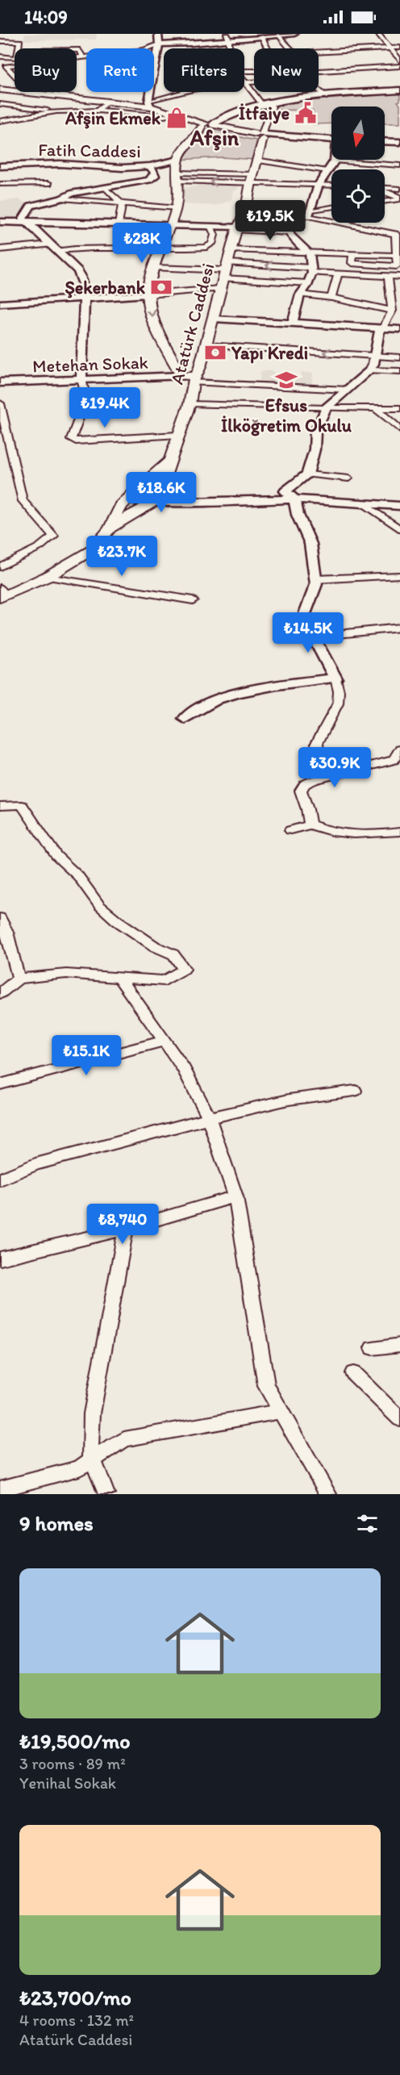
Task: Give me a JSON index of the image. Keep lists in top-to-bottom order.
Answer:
{
  "streets": {
    "main road": ["Atatürk Caddesi"],
    "street": ["Fatih Caddesi", "Metehan Sokak"]
  },
  "districts": ["Afşin"],
  "places": {
    "public building": ["İtfaiye"],
    "shop": ["Afşin Ekmek"],
    "bank": ["Şekerbank", "Yapı Kredi"],
    "school or university": ["Efsus İlköğretim Okulu"]
  },
  "north": "bottom",
  "page": {
    "status": "14:09",
    "chip": [
      "Buy",
      "Rent",
      "Filters",
      "New"
    ],
    "price": [
      "₺19.5K",
      "₺28K",
      "₺19.4K",
      "₺18.6K",
      "₺23.7K",
      "₺14.5K",
      "₺30.9K",
      "₺15.1K",
      "₺8,740"
    ],
    "heading": "9 homes",
    "list": [
      {
        "name": "₺19,500/mo",
        "note": "3 rooms · 89 m² · Yenihal Sokak"
      },
      {
        "name": "₺23,700/mo",
        "note": "4 rooms · 132 m² · Atatürk Caddesi"
      }
    ]
  }
}
